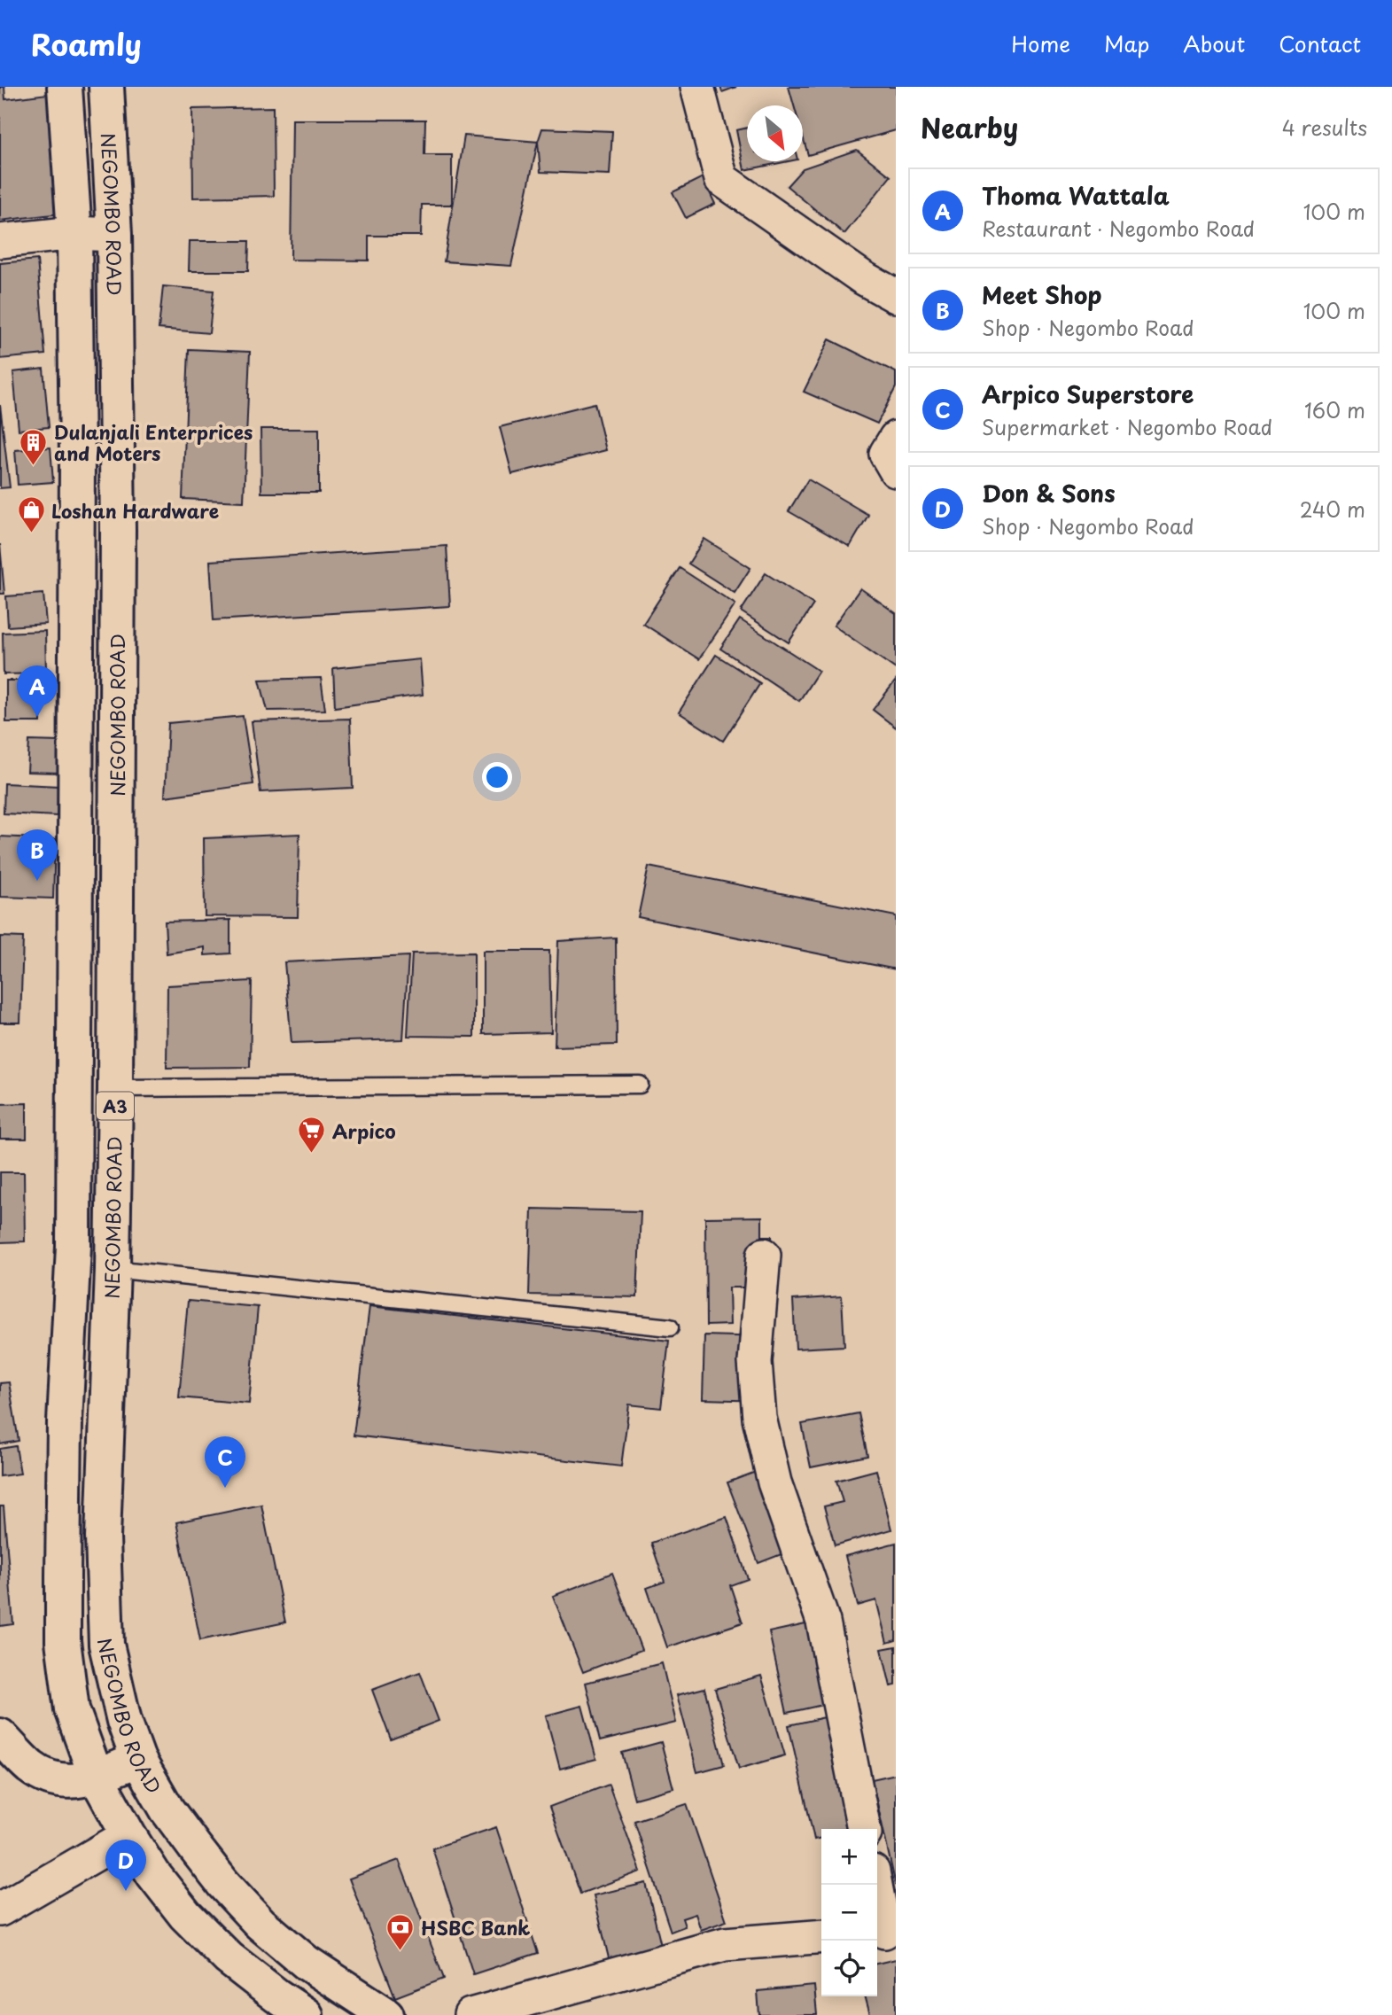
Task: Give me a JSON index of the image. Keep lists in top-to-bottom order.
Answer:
{
  "streets": {
    "main road": ["NEGOMBO ROAD", "A3"]
  },
  "places": {
    "building": ["Dulanjali Enterprices and Moters"],
    "shop": ["Loshan Hardware"],
    "supermarket": ["Arpico"],
    "bank": ["HSBC Bank"]
  },
  "north": "bottom right",
  "page": {
    "header": "Roamly",
    "nav": [
      "Home",
      "Map",
      "About",
      "Contact"
    ],
    "heading": ["Nearby", "4 results"],
    "list": [
      {
        "mark": "A",
        "name": "Thoma Wattala",
        "note": "Restaurant · Negombo Road",
        "value": "100 m"
      },
      {
        "mark": "B",
        "name": "Meet Shop",
        "note": "Shop · Negombo Road",
        "value": "100 m"
      },
      {
        "mark": "C",
        "name": "Arpico Superstore",
        "note": "Supermarket · Negombo Road",
        "value": "160 m"
      },
      {
        "mark": "D",
        "name": "Don & Sons",
        "note": "Shop · Negombo Road",
        "value": "240 m"
      }
    ],
    "pins": [
      "A",
      "B",
      "C",
      "D"
    ],
    "map_buttons": ["+", "−"]
  }
}
